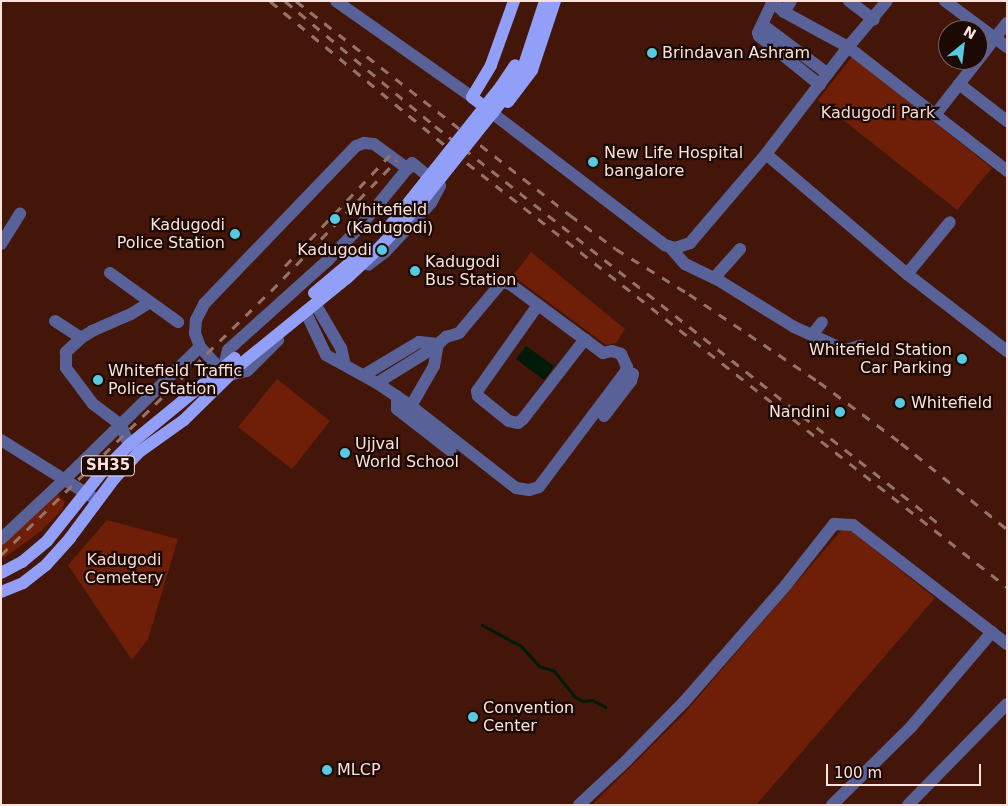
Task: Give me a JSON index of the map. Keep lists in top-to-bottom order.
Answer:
{
  "streets": {
    "main road": ["SH35"]
  },
  "parks": ["Kadugodi Park", "Kadugodi Cemetery"],
  "places": [
    "Brindavan Ashram",
    "New Life Hospital bangalore",
    "Whitefield (Kadugodi)",
    "Kadugodi Police Station",
    "Kadugodi",
    "Kadugodi Bus Station",
    "Whitefield Station Car Parking",
    "Whitefield Traffic Police Station",
    "Whitefield",
    "Nandini",
    "Ujjval World School",
    "Convention Center",
    "MLCP"
  ],
  "scale_bar": "100 m",
  "north": "top right"
}
